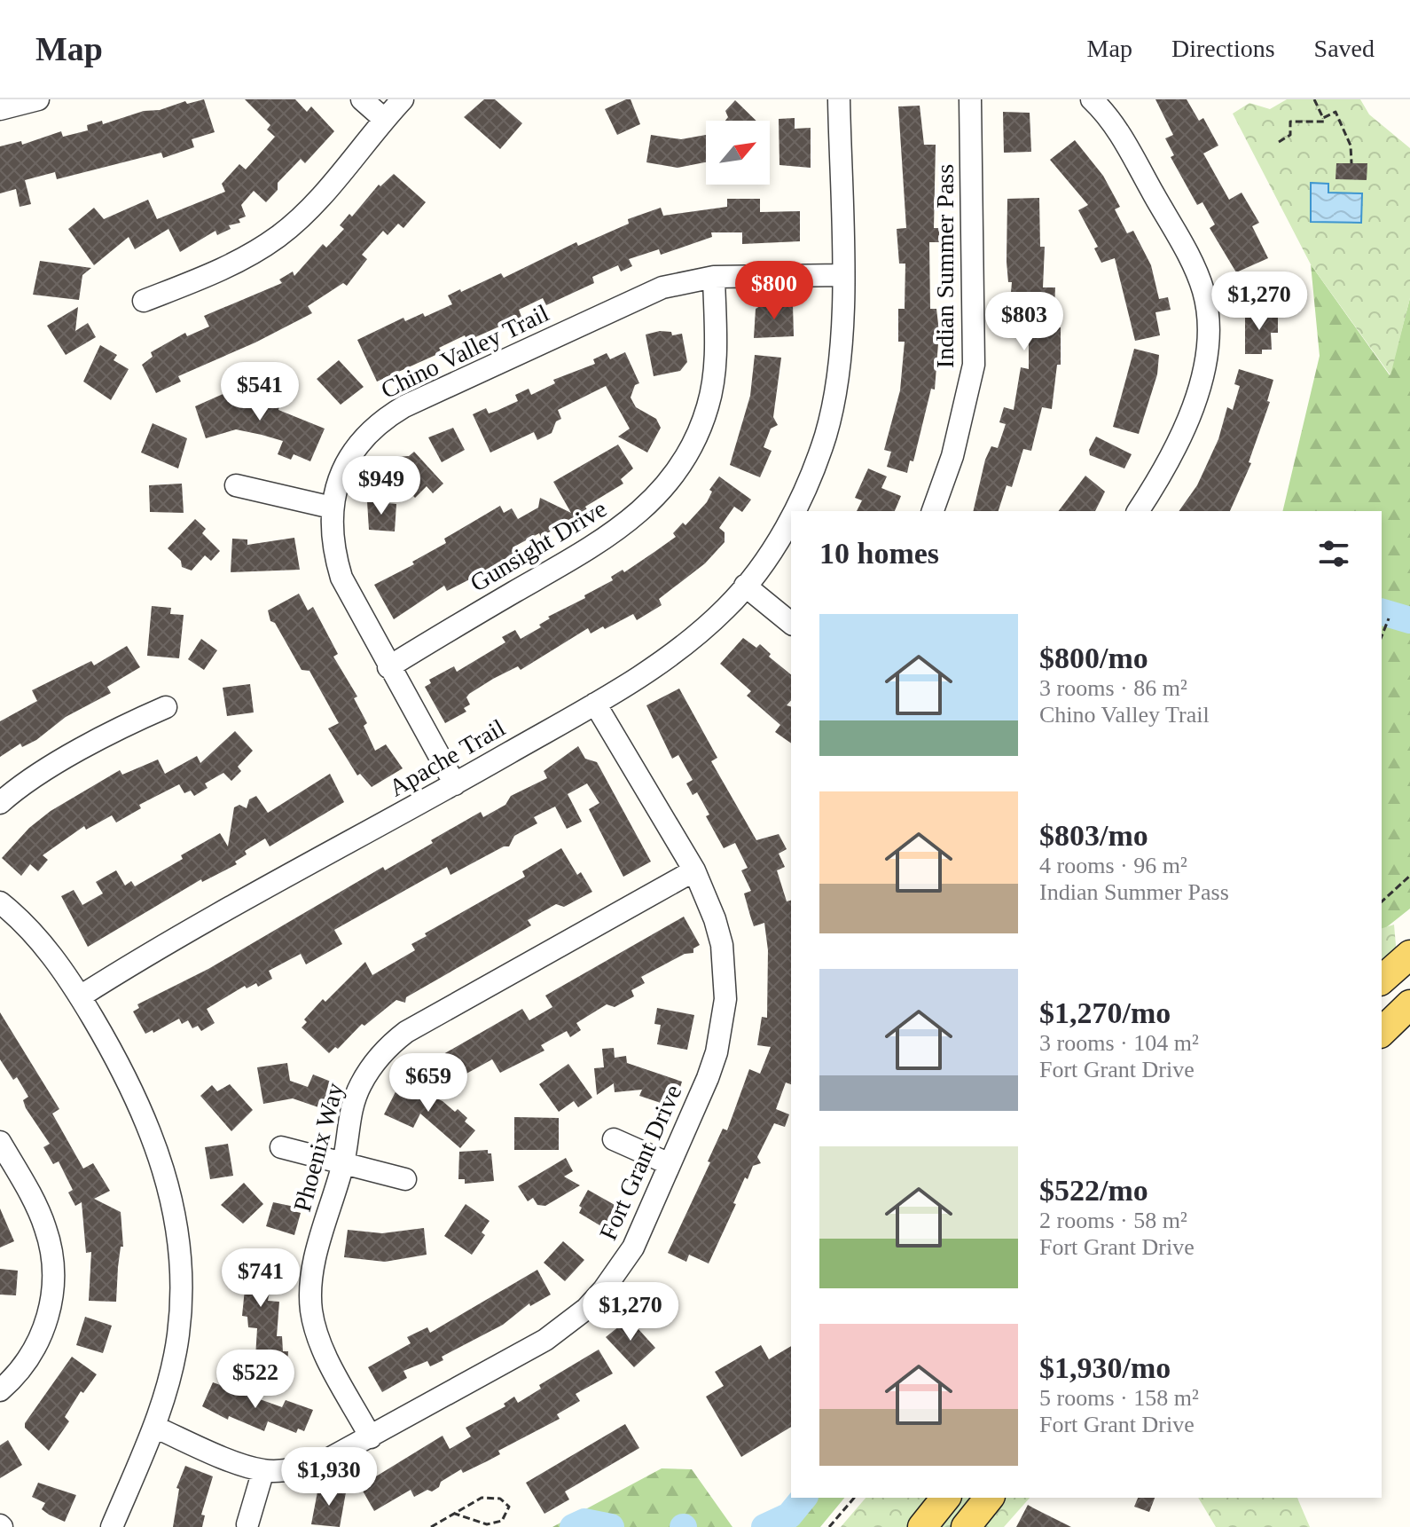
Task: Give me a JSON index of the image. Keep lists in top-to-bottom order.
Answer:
{
  "streets": {
    "street": [
      "Indian Summer Pass",
      "Chino Valley Trail",
      "Gunsight Drive",
      "Apache Trail",
      "Phoenix Way",
      "Fort Grant Drive"
    ]
  },
  "crossings": [
    ["Chino Valley Trail", "Gunsight Drive"],
    ["Chino Valley Trail", "Apache Trail"],
    ["Apache Trail", "Fort Grant Drive"],
    ["Phoenix Way", "Fort Grant Drive"]
  ],
  "north": "top right",
  "page": {
    "header": "Map",
    "nav": ["Map", "Directions", "Saved"],
    "price": [
      "$800",
      "$1,270",
      "$803",
      "$541",
      "$949",
      "$659",
      "$741",
      "$1,270",
      "$522",
      "$1,930"
    ],
    "heading": "10 homes",
    "list": [
      {
        "name": "$800/mo",
        "note": "3 rooms · 86 m² · Chino Valley Trail"
      },
      {
        "name": "$803/mo",
        "note": "4 rooms · 96 m² · Indian Summer Pass"
      },
      {
        "name": "$1,270/mo",
        "note": "3 rooms · 104 m² · Fort Grant Drive"
      },
      {
        "name": "$522/mo",
        "note": "2 rooms · 58 m² · Fort Grant Drive"
      },
      {
        "name": "$1,930/mo",
        "note": "5 rooms · 158 m² · Fort Grant Drive"
      }
    ]
  }
}
